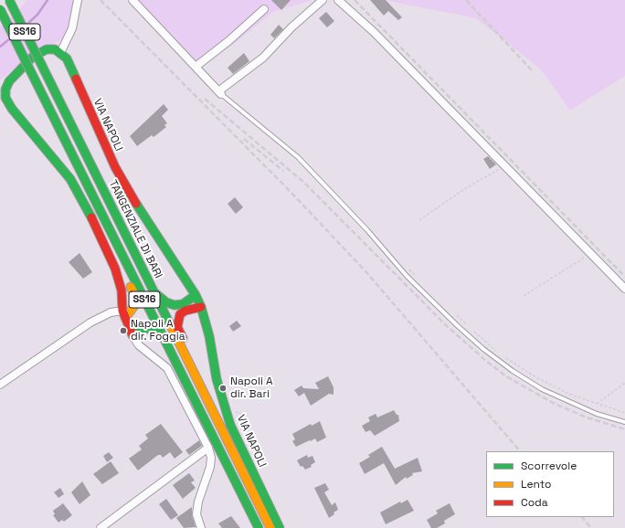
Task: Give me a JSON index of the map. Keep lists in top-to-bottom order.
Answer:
{
  "streets": {
    "main road": ["SS16", "VIA NAPOLI", "TANGENZIALE DI BARI"]
  },
  "places": ["Napoli A dir. Foggia", "Napoli A dir. Bari"],
  "legend": ["Scorrevole", "Lento", "Coda"]
}
